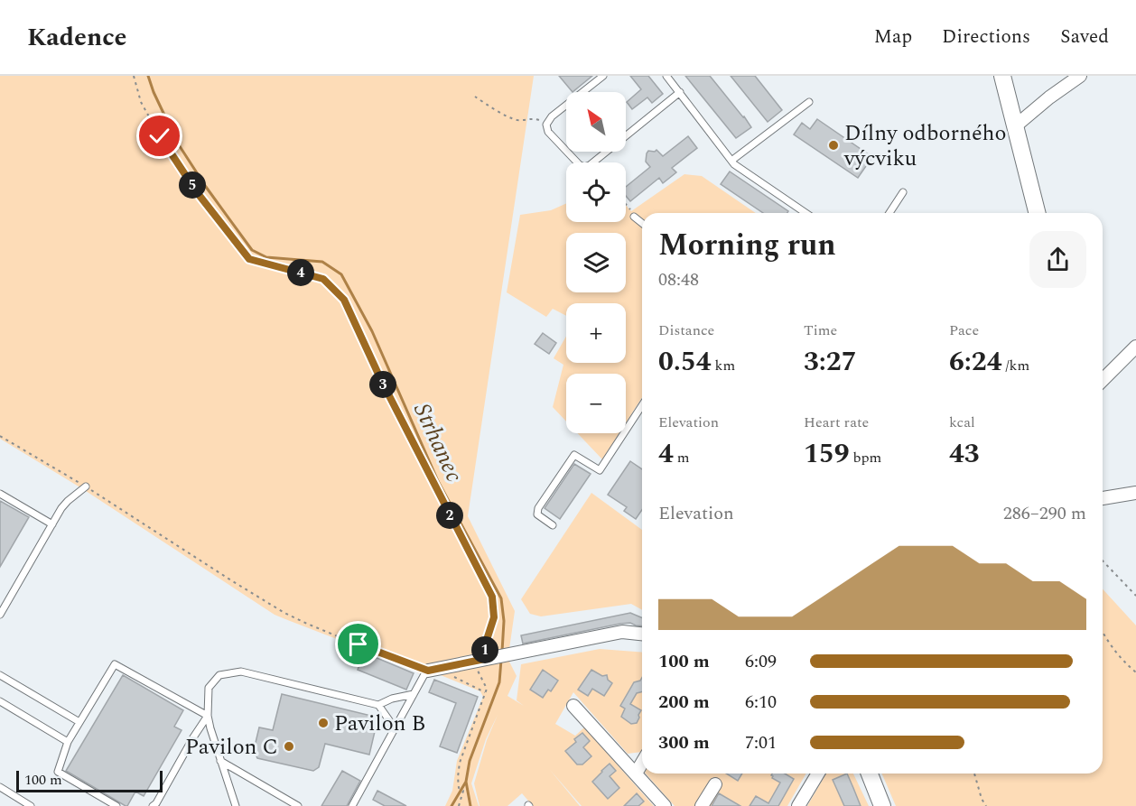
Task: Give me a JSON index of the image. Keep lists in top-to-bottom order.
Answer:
{
  "water": ["Strhanec"],
  "places": ["Dílny odborného výcviku", "Pavilon B", "Pavilon C"],
  "scale_bar": "100 m",
  "north": "top left",
  "page": {
    "header": "Kadence",
    "nav": ["Map", "Directions", "Saved"],
    "map_buttons": ["+", "−"],
    "pins": [
      "5",
      "4",
      "3",
      "2",
      "1"
    ],
    "heading": ["Morning run", "08:48"],
    "stats": [
      ["Distance", "0.54 km"],
      ["Time", "3:27"],
      ["Pace", "6:24 /km"],
      ["Elevation", "4 m"],
      ["Heart rate", "159 bpm"],
      ["kcal", "43"]
    ],
    "chart": ["Elevation", "286–290 m"],
    "list": [
      {
        "name": "100 m",
        "note": "6:09"
      },
      {
        "name": "200 m",
        "note": "6:10"
      },
      {
        "name": "300 m",
        "note": "7:01"
      }
    ],
    "scale": "100 m"
  }
}
